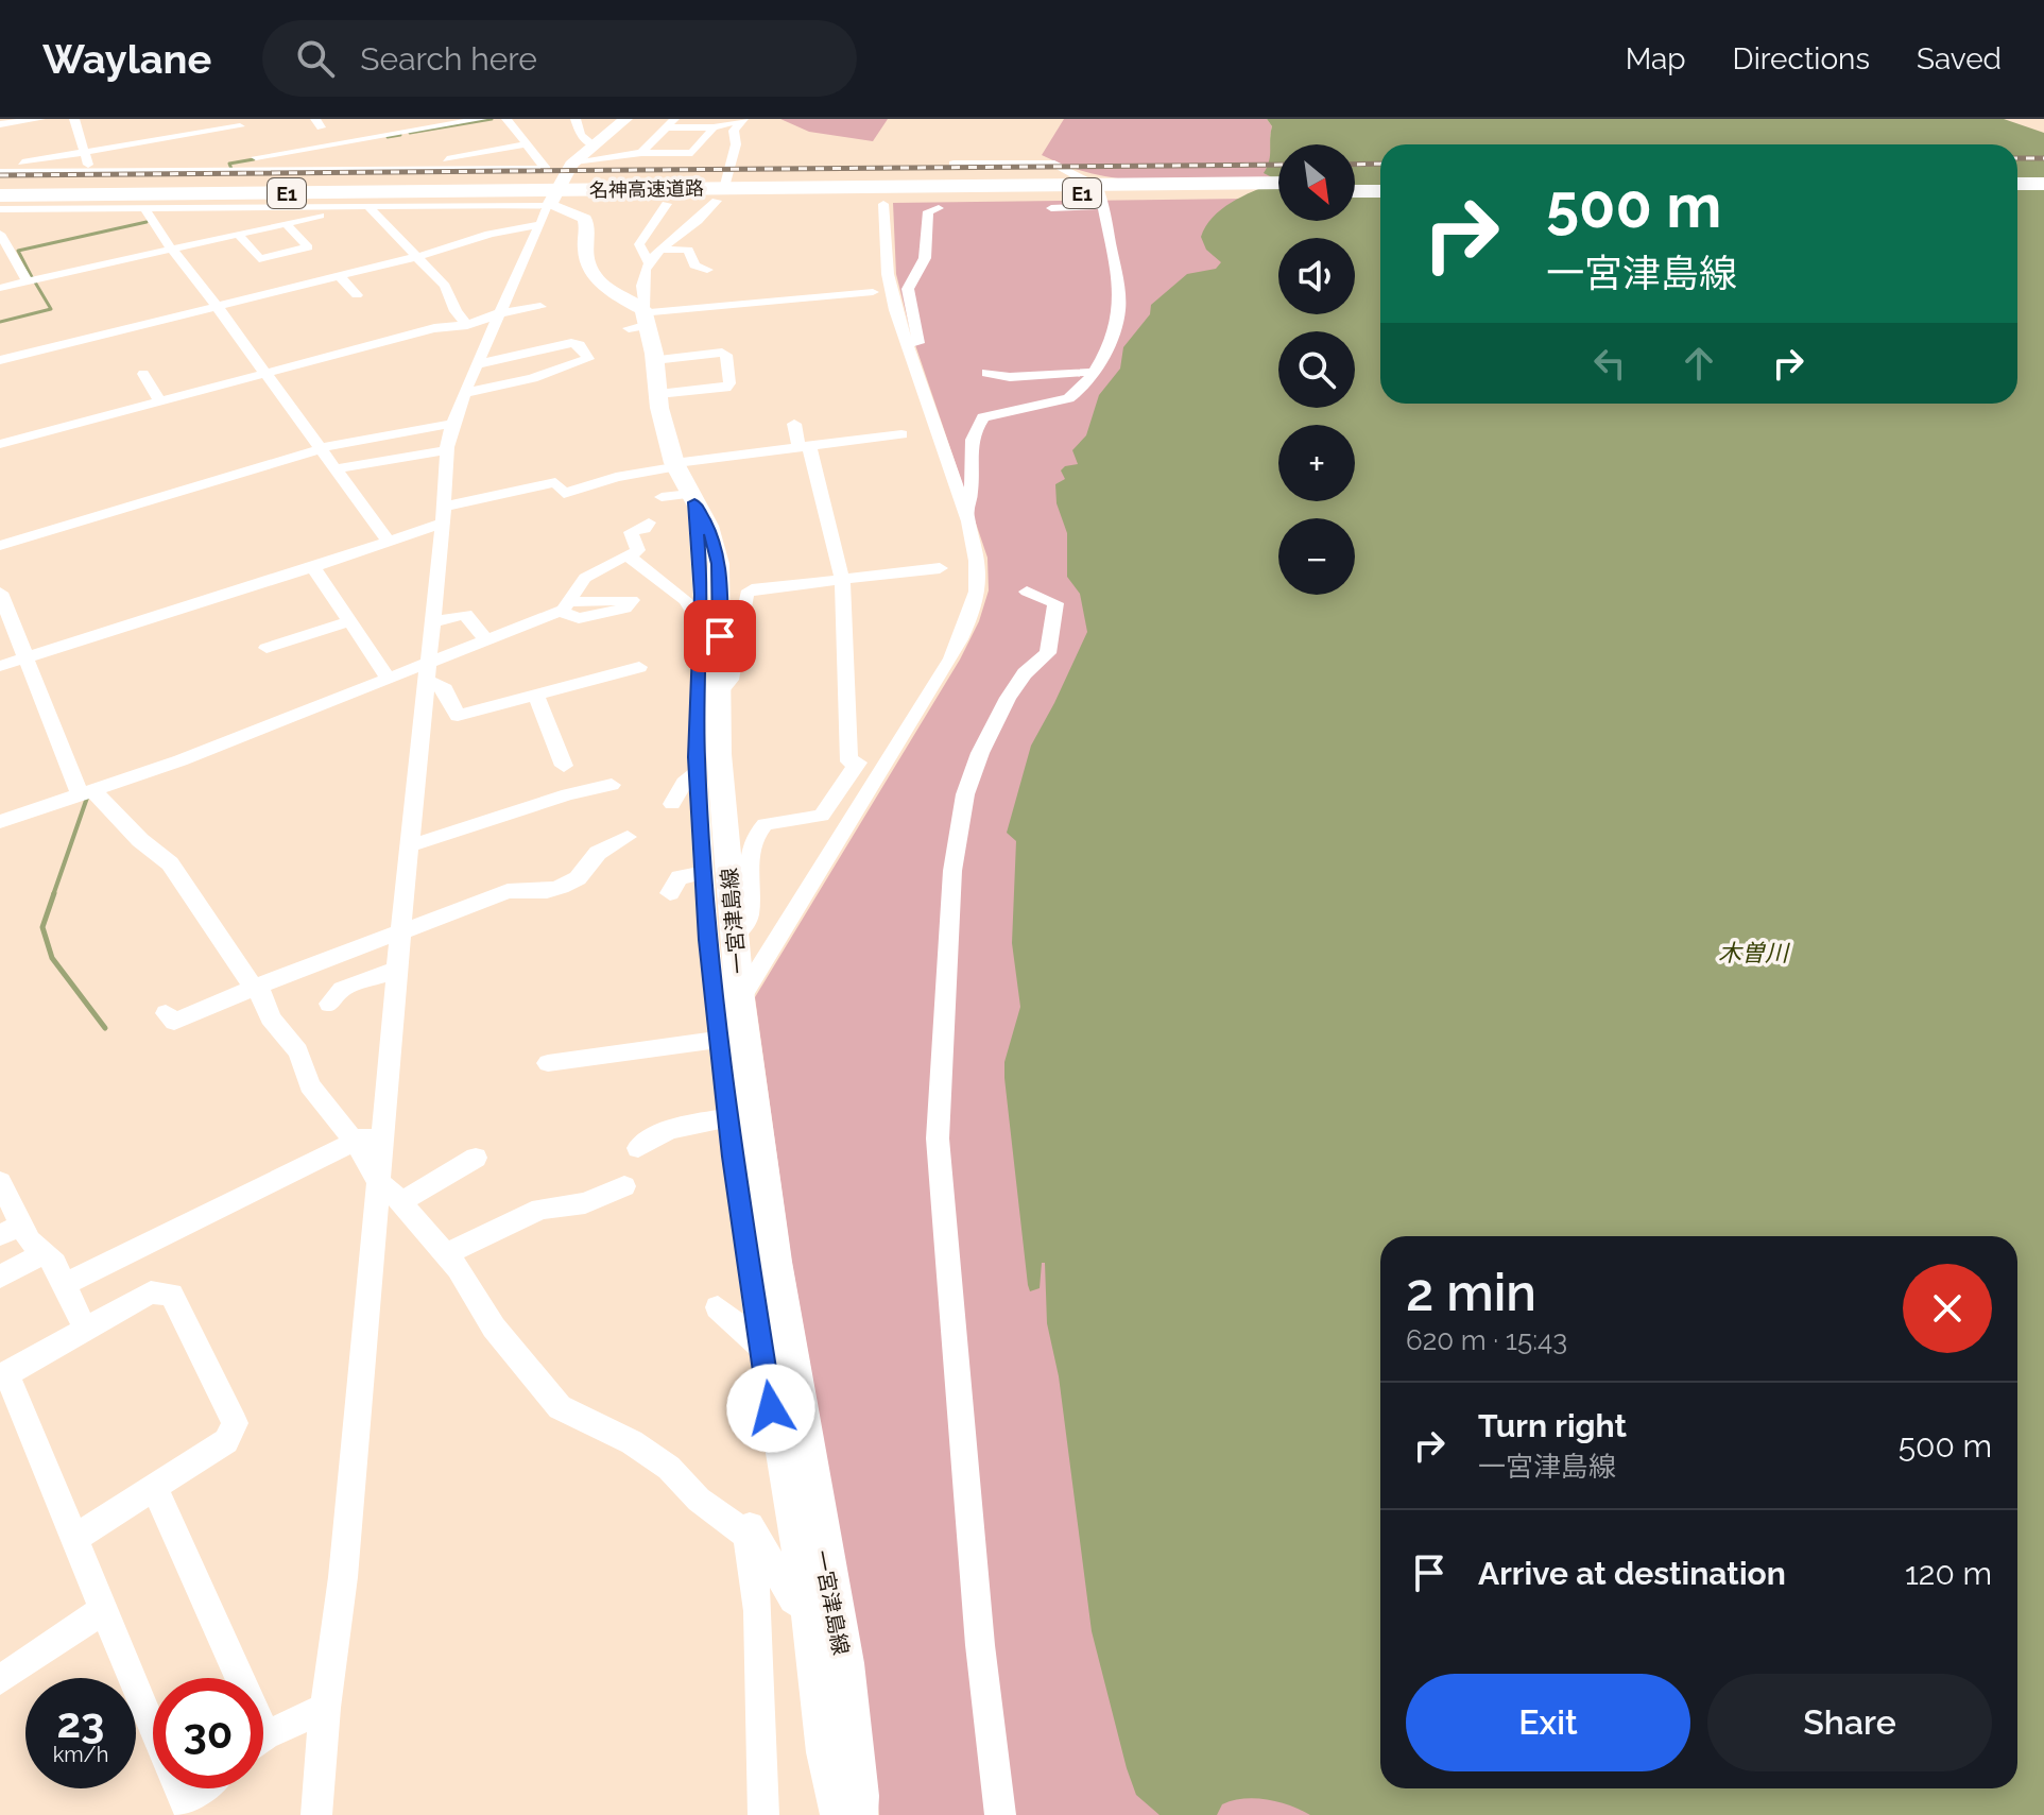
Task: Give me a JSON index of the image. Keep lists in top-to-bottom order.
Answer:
{
  "streets": {
    "highway": ["名神高速道路", "E1"],
    "main road": ["一宮津島線"]
  },
  "water": ["木曽川"],
  "north": "bottom right",
  "page": {
    "header": "Waylane",
    "search": "Search here",
    "nav": ["Map", "Directions", "Saved"],
    "map_buttons": ["+", "−"],
    "turn": ["500 m", "一宮津島線"],
    "heading": ["2 min", "620 m · 15:43"],
    "list": [
      {
        "name": "Turn right",
        "note": "一宮津島線",
        "value": "500 m"
      },
      {
        "name": "Arrive at destination",
        "value": "120 m"
      }
    ],
    "buttons": ["Exit", "Share"],
    "speed": "23 km/h",
    "limit": "30"
  }
}
